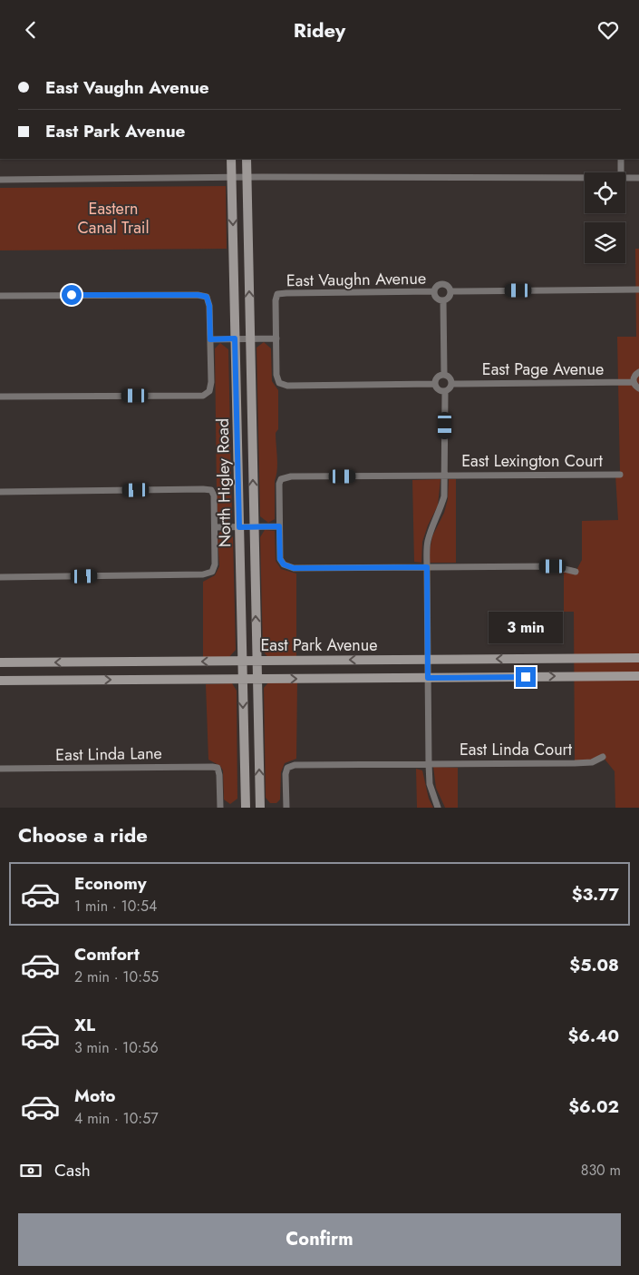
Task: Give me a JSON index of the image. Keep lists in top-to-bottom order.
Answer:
{
  "streets": {
    "main road": ["North Higley Road", "East Park Avenue"],
    "street": [
      "East Vaughn Avenue",
      "East Page Avenue",
      "East Lexington Court",
      "East Linda Court",
      "East Linda Lane"
    ]
  },
  "crossings": [
    ["North Higley Road", "East Park Avenue"]
  ],
  "parks": ["Eastern Canal Trail"],
  "page": {
    "header": "Ridey",
    "banner": ["East Vaughn Avenue", "East Park Avenue"],
    "bubble": "3 min",
    "heading": "Choose a ride",
    "list": [
      {
        "name": "Economy",
        "note": "1 min · 10:54",
        "value": "$3.77"
      },
      {
        "name": "Comfort",
        "note": "2 min · 10:55",
        "value": "$5.08"
      },
      {
        "name": "XL",
        "note": "3 min · 10:56",
        "value": "$6.40"
      },
      {
        "name": "Moto",
        "note": "4 min · 10:57",
        "value": "$6.02"
      }
    ],
    "pay": ["Cash", "830 m"],
    "buttons": "Confirm"
  }
}
